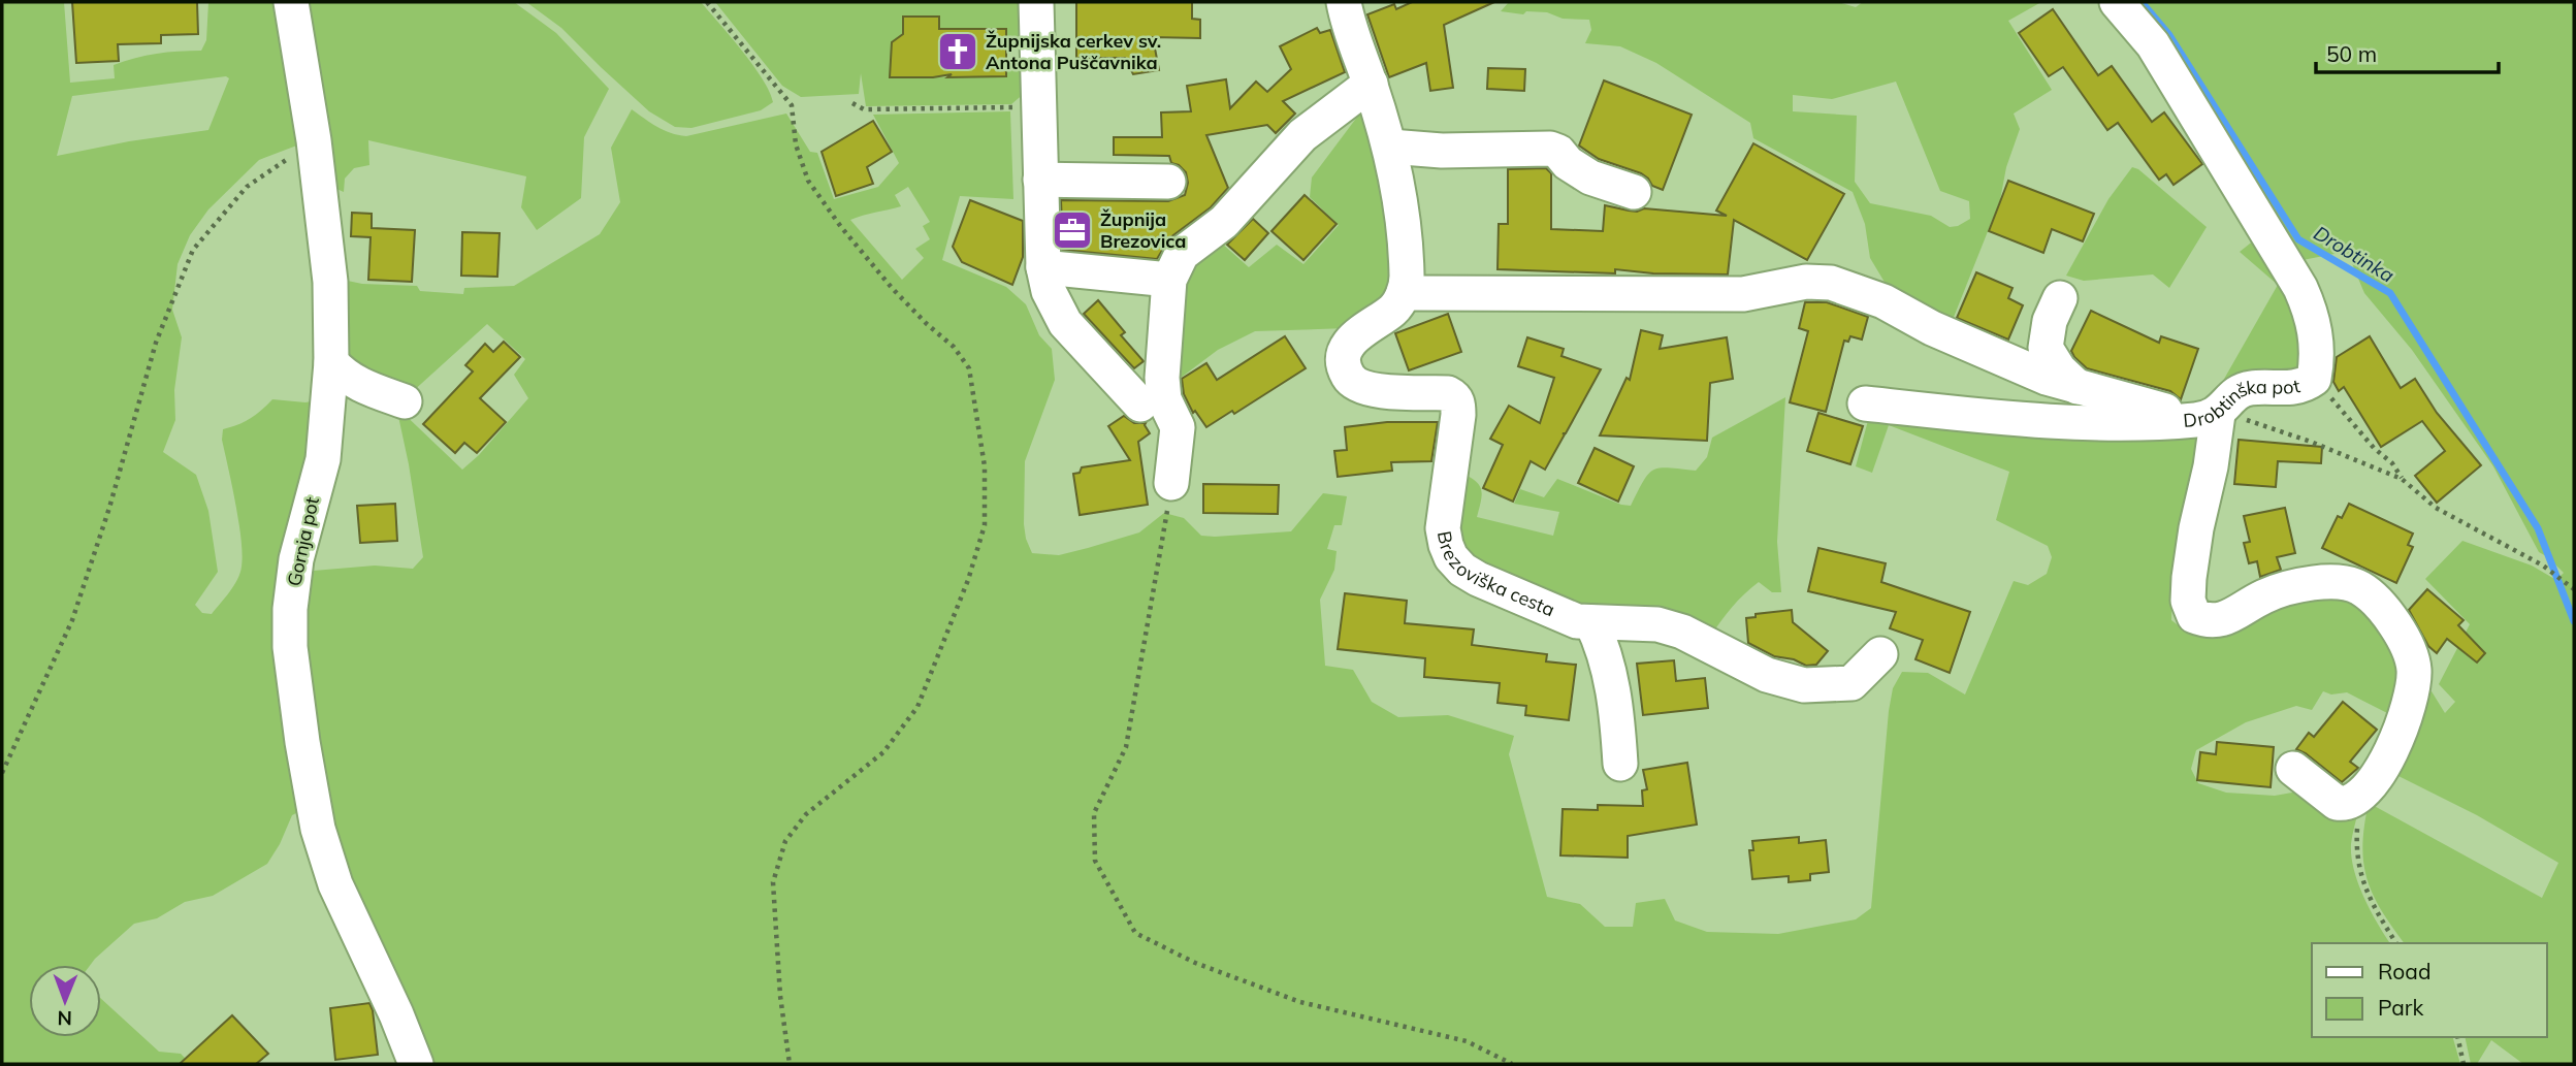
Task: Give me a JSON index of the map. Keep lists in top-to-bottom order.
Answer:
{
  "streets": {
    "street": ["Drobtinška pot", "Gornja pot", "Brezoviška cesta"]
  },
  "water": ["Drobtinka"],
  "places": {
    "church": ["Župnijska cerkev sv. Antona Puščavnika"],
    "office": ["Župnija Brezovica"]
  },
  "legend": ["Road", "Park"],
  "scale_bar": "50 m",
  "north": "bottom"
}
